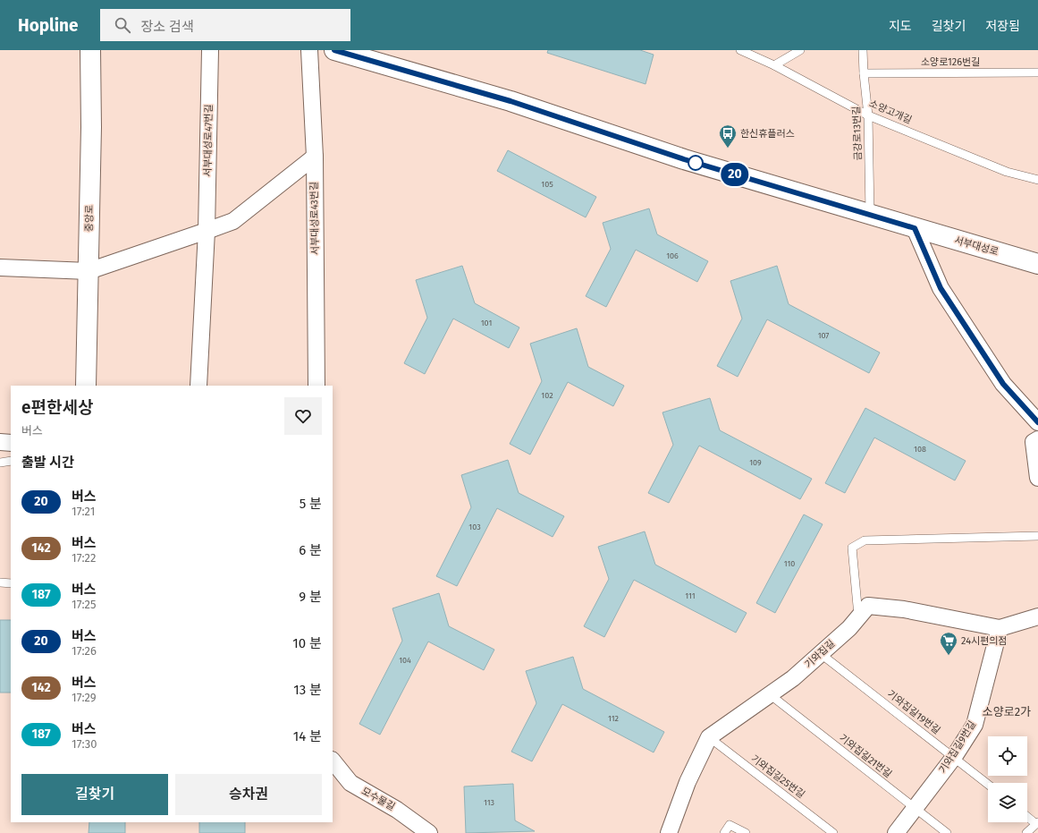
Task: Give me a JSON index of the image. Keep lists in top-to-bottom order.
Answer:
{
  "streets": {
    "street": [
      "서부대성로47번길",
      "중앙로",
      "서부대성로43번길",
      "서부대성로",
      "기와집길",
      "기와집길9번길",
      "모수물길"
    ],
    "lane": [
      "소양로126번길",
      "소양고개길",
      "금강로13번길",
      "기와집길19번길",
      "기와집길21번길",
      "기와집길25번길"
    ]
  },
  "crossings": [
    ["소양로126번길", "금강로13번길"],
    ["소양고개길", "금강로13번길"],
    ["금강로13번길", "서부대성로"],
    ["기와집길", "기와집길19번길"],
    ["기와집길", "기와집길9번길"],
    ["기와집길", "기와집길21번길"],
    ["기와집길", "기와집길25번길"],
    ["기와집길19번길", "기와집길9번길"],
    ["기와집길9번길", "기와집길21번길"]
  ],
  "districts": ["소양로2가"],
  "places": {
    "bus stop": ["한신휴플러스"],
    "supermarket": ["24시편의점"]
  },
  "lines": ["bus line 20"],
  "house_numbers": [
    "105",
    "106",
    "101",
    "107",
    "102",
    "108",
    "109",
    "103",
    "110",
    "111",
    "104",
    "112",
    "113"
  ],
  "page": {
    "header": "Hopline",
    "search": "장소 검색",
    "nav": ["지도", "길찾기", "저장됨"],
    "on_map": "20",
    "heading": [
      ["e편한세상", "버스"],
      "출발 시간"
    ],
    "list": [
      {
        "mark": "20",
        "name": "버스",
        "note": "17:21",
        "value": "5 분"
      },
      {
        "mark": "142",
        "name": "버스",
        "note": "17:22",
        "value": "6 분"
      },
      {
        "mark": "187",
        "name": "버스",
        "note": "17:25",
        "value": "9 분"
      },
      {
        "mark": "20",
        "name": "버스",
        "note": "17:26",
        "value": "10 분"
      },
      {
        "mark": "142",
        "name": "버스",
        "note": "17:29",
        "value": "13 분"
      },
      {
        "mark": "187",
        "name": "버스",
        "note": "17:30",
        "value": "14 분"
      }
    ],
    "buttons": ["길찾기", "승차권"]
  }
}
